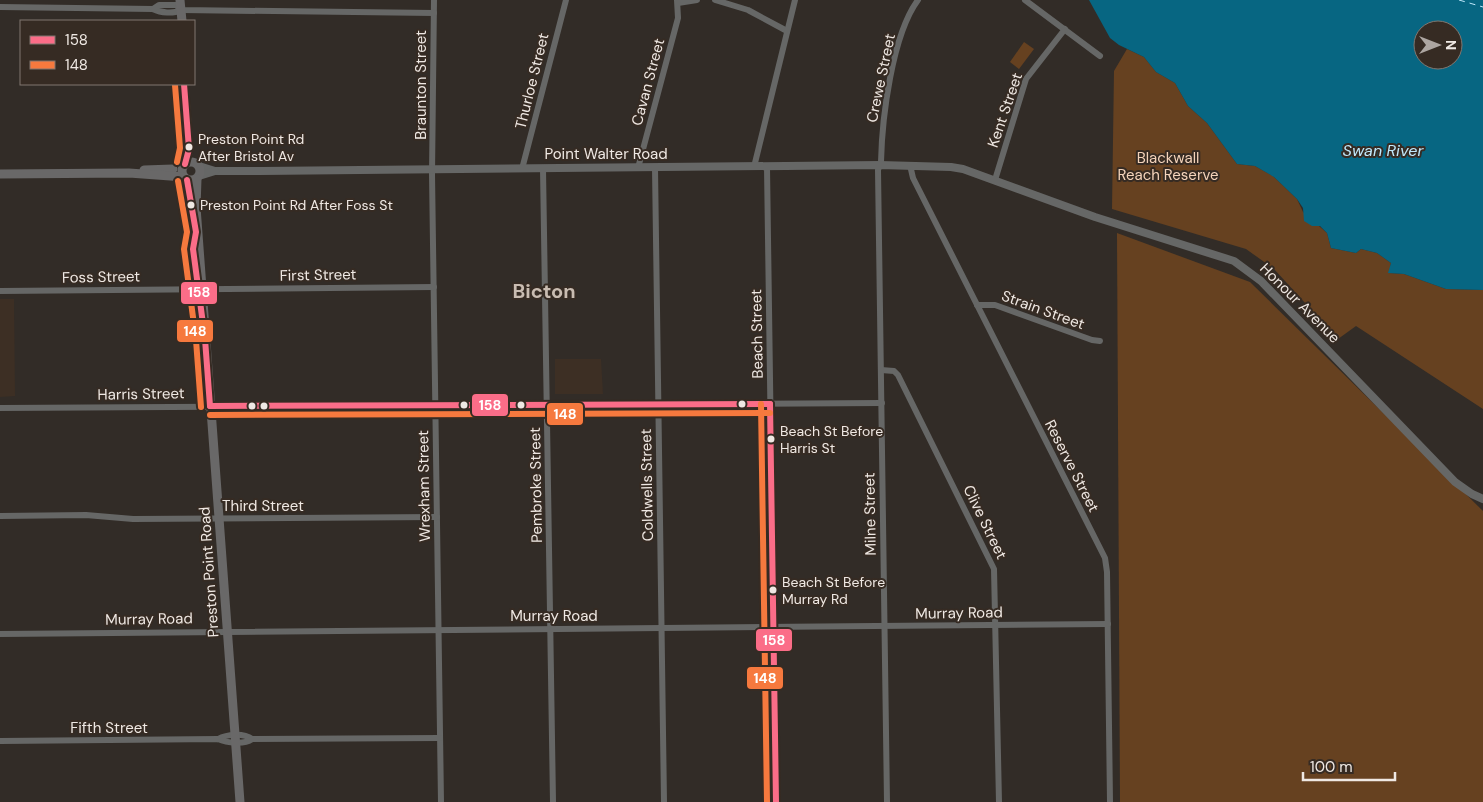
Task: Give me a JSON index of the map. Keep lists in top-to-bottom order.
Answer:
{
  "streets": {
    "main road": ["Point Walter Road", "Preston Point Road"],
    "street": [
      "Crewe Street",
      "Thurloe Street",
      "Cavan Street",
      "Braunton Street",
      "Kent Street",
      "First Street",
      "Foss Street",
      "Honour Avenue",
      "Strain Street",
      "Beach Street",
      "Harris Street",
      "Reserve Street",
      "Pembroke Street",
      "Coldwells Street",
      "Wrexham Street",
      "Third Street",
      "Milne Street",
      "Clive Street",
      "Murray Road",
      "Fifth Street"
    ]
  },
  "crossings": [
    ["Crewe Street", "Point Walter Road"],
    ["Crewe Street", "Milne Street"],
    ["Thurloe Street", "Point Walter Road"],
    ["Cavan Street", "Point Walter Road"],
    ["Braunton Street", "Point Walter Road"],
    ["Braunton Street", "Wrexham Street"],
    ["Kent Street", "Point Walter Road"],
    ["Kent Street", "Honour Avenue"],
    ["Point Walter Road", "Honour Avenue"],
    ["Point Walter Road", "Beach Street"],
    ["Point Walter Road", "Reserve Street"],
    ["Point Walter Road", "Pembroke Street"],
    ["Point Walter Road", "Coldwells Street"],
    ["Point Walter Road", "Wrexham Street"],
    ["Point Walter Road", "Milne Street"],
    ["Point Walter Road", "Preston Point Road"],
    ["First Street", "Foss Street"],
    ["First Street", "Wrexham Street"],
    ["First Street", "Preston Point Road"],
    ["Foss Street", "Preston Point Road"],
    ["Strain Street", "Reserve Street"],
    ["Beach Street", "Harris Street"],
    ["Beach Street", "Murray Road"],
    ["Harris Street", "Pembroke Street"],
    ["Harris Street", "Coldwells Street"],
    ["Harris Street", "Wrexham Street"],
    ["Harris Street", "Milne Street"],
    ["Harris Street", "Preston Point Road"],
    ["Reserve Street", "Murray Road"],
    ["Pembroke Street", "Murray Road"],
    ["Coldwells Street", "Murray Road"],
    ["Wrexham Street", "Third Street"],
    ["Wrexham Street", "Murray Road"],
    ["Wrexham Street", "Fifth Street"],
    ["Third Street", "Preston Point Road"],
    ["Milne Street", "Clive Street"],
    ["Milne Street", "Murray Road"],
    ["Clive Street", "Murray Road"],
    ["Preston Point Road", "Murray Road"],
    ["Preston Point Road", "Fifth Street"]
  ],
  "districts": ["Bicton"],
  "water": ["Swan River"],
  "parks": ["Blackwall Reach Reserve"],
  "places": [
    "Preston Point Rd After Bristol Av",
    "Preston Point Rd After Foss St",
    "Beach St Before Harris St",
    "Beach St Before Murray Rd"
  ],
  "lines": ["transit line 158", "transit line 148"],
  "legend": ["158", "148"],
  "scale_bar": "100 m",
  "north": "right"
}
